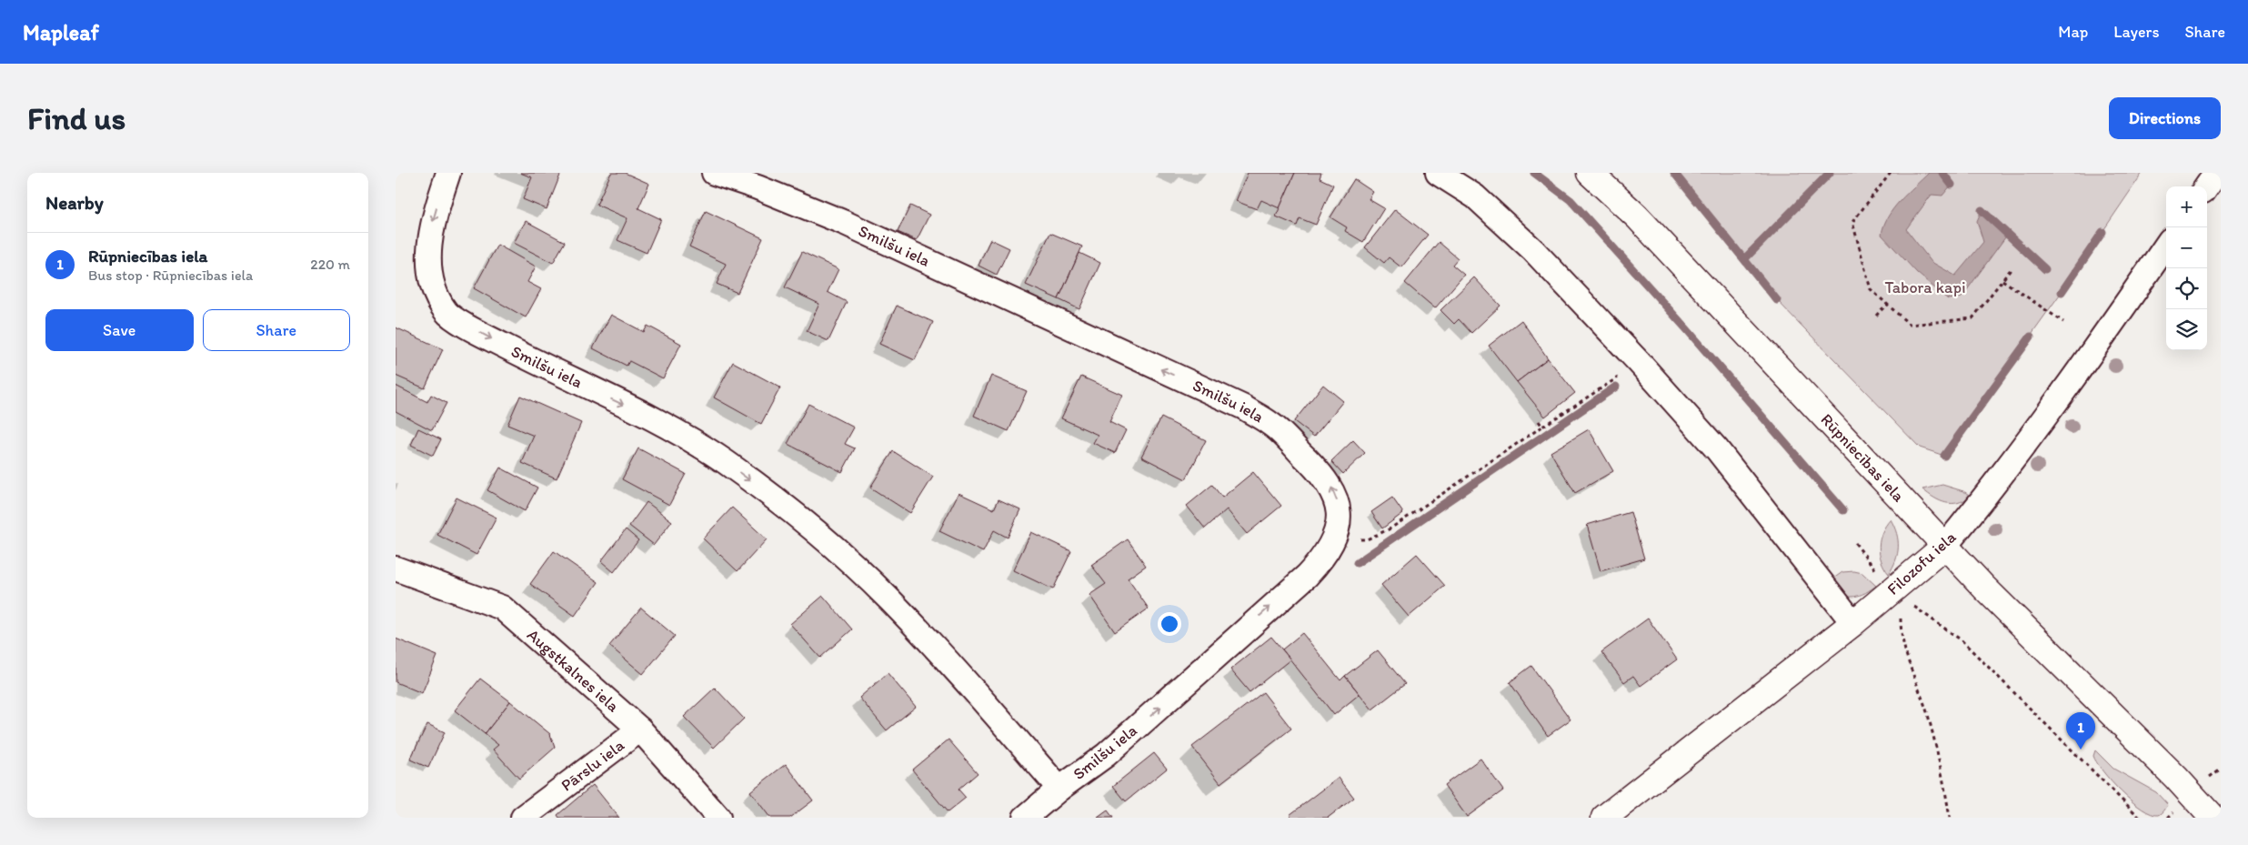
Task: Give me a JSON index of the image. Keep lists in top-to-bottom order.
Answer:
{
  "streets": {
    "main road": ["Rūpniecības iela", "Filozofu iela"],
    "street": ["Smilšu iela", "Augstkalnes iela", "Pārslu iela"]
  },
  "crossings": [
    ["Rūpniecības iela", "Filozofu iela"],
    ["Augstkalnes iela", "Pārslu iela"]
  ],
  "parks": ["Tabora kapi"],
  "page": {
    "header": "Mapleaf",
    "nav": ["Map", "Layers", "Share"],
    "buttons": [
      "Directions",
      ["Save", "Share"]
    ],
    "title": "Find us",
    "heading": "Nearby",
    "map_buttons": ["+", "−"],
    "list": [
      {
        "mark": "1",
        "name": "Rūpniecības iela",
        "note": "Bus stop · Rūpniecības iela",
        "value": "220 m"
      }
    ],
    "pins": "1"
  }
}
